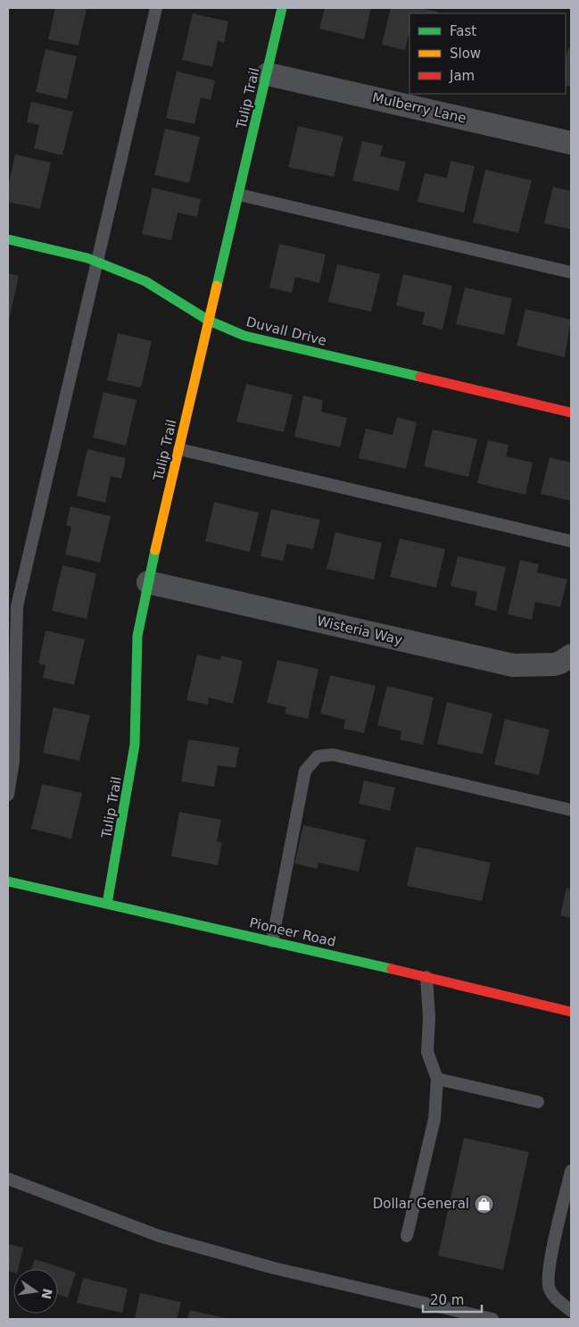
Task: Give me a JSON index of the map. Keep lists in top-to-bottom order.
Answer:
{
  "streets": {
    "street": [
      "Tulip Trail",
      "Mulberry Lane",
      "Duvall Drive",
      "Wisteria Way",
      "Pioneer Road"
    ]
  },
  "crossings": [
    ["Tulip Trail", "Mulberry Lane"],
    ["Tulip Trail", "Duvall Drive"],
    ["Tulip Trail", "Wisteria Way"],
    ["Tulip Trail", "Pioneer Road"]
  ],
  "places": {
    "shop": ["Dollar General"]
  },
  "legend": ["Fast", "Slow", "Jam"],
  "scale_bar": "20 m",
  "north": "right"
}
